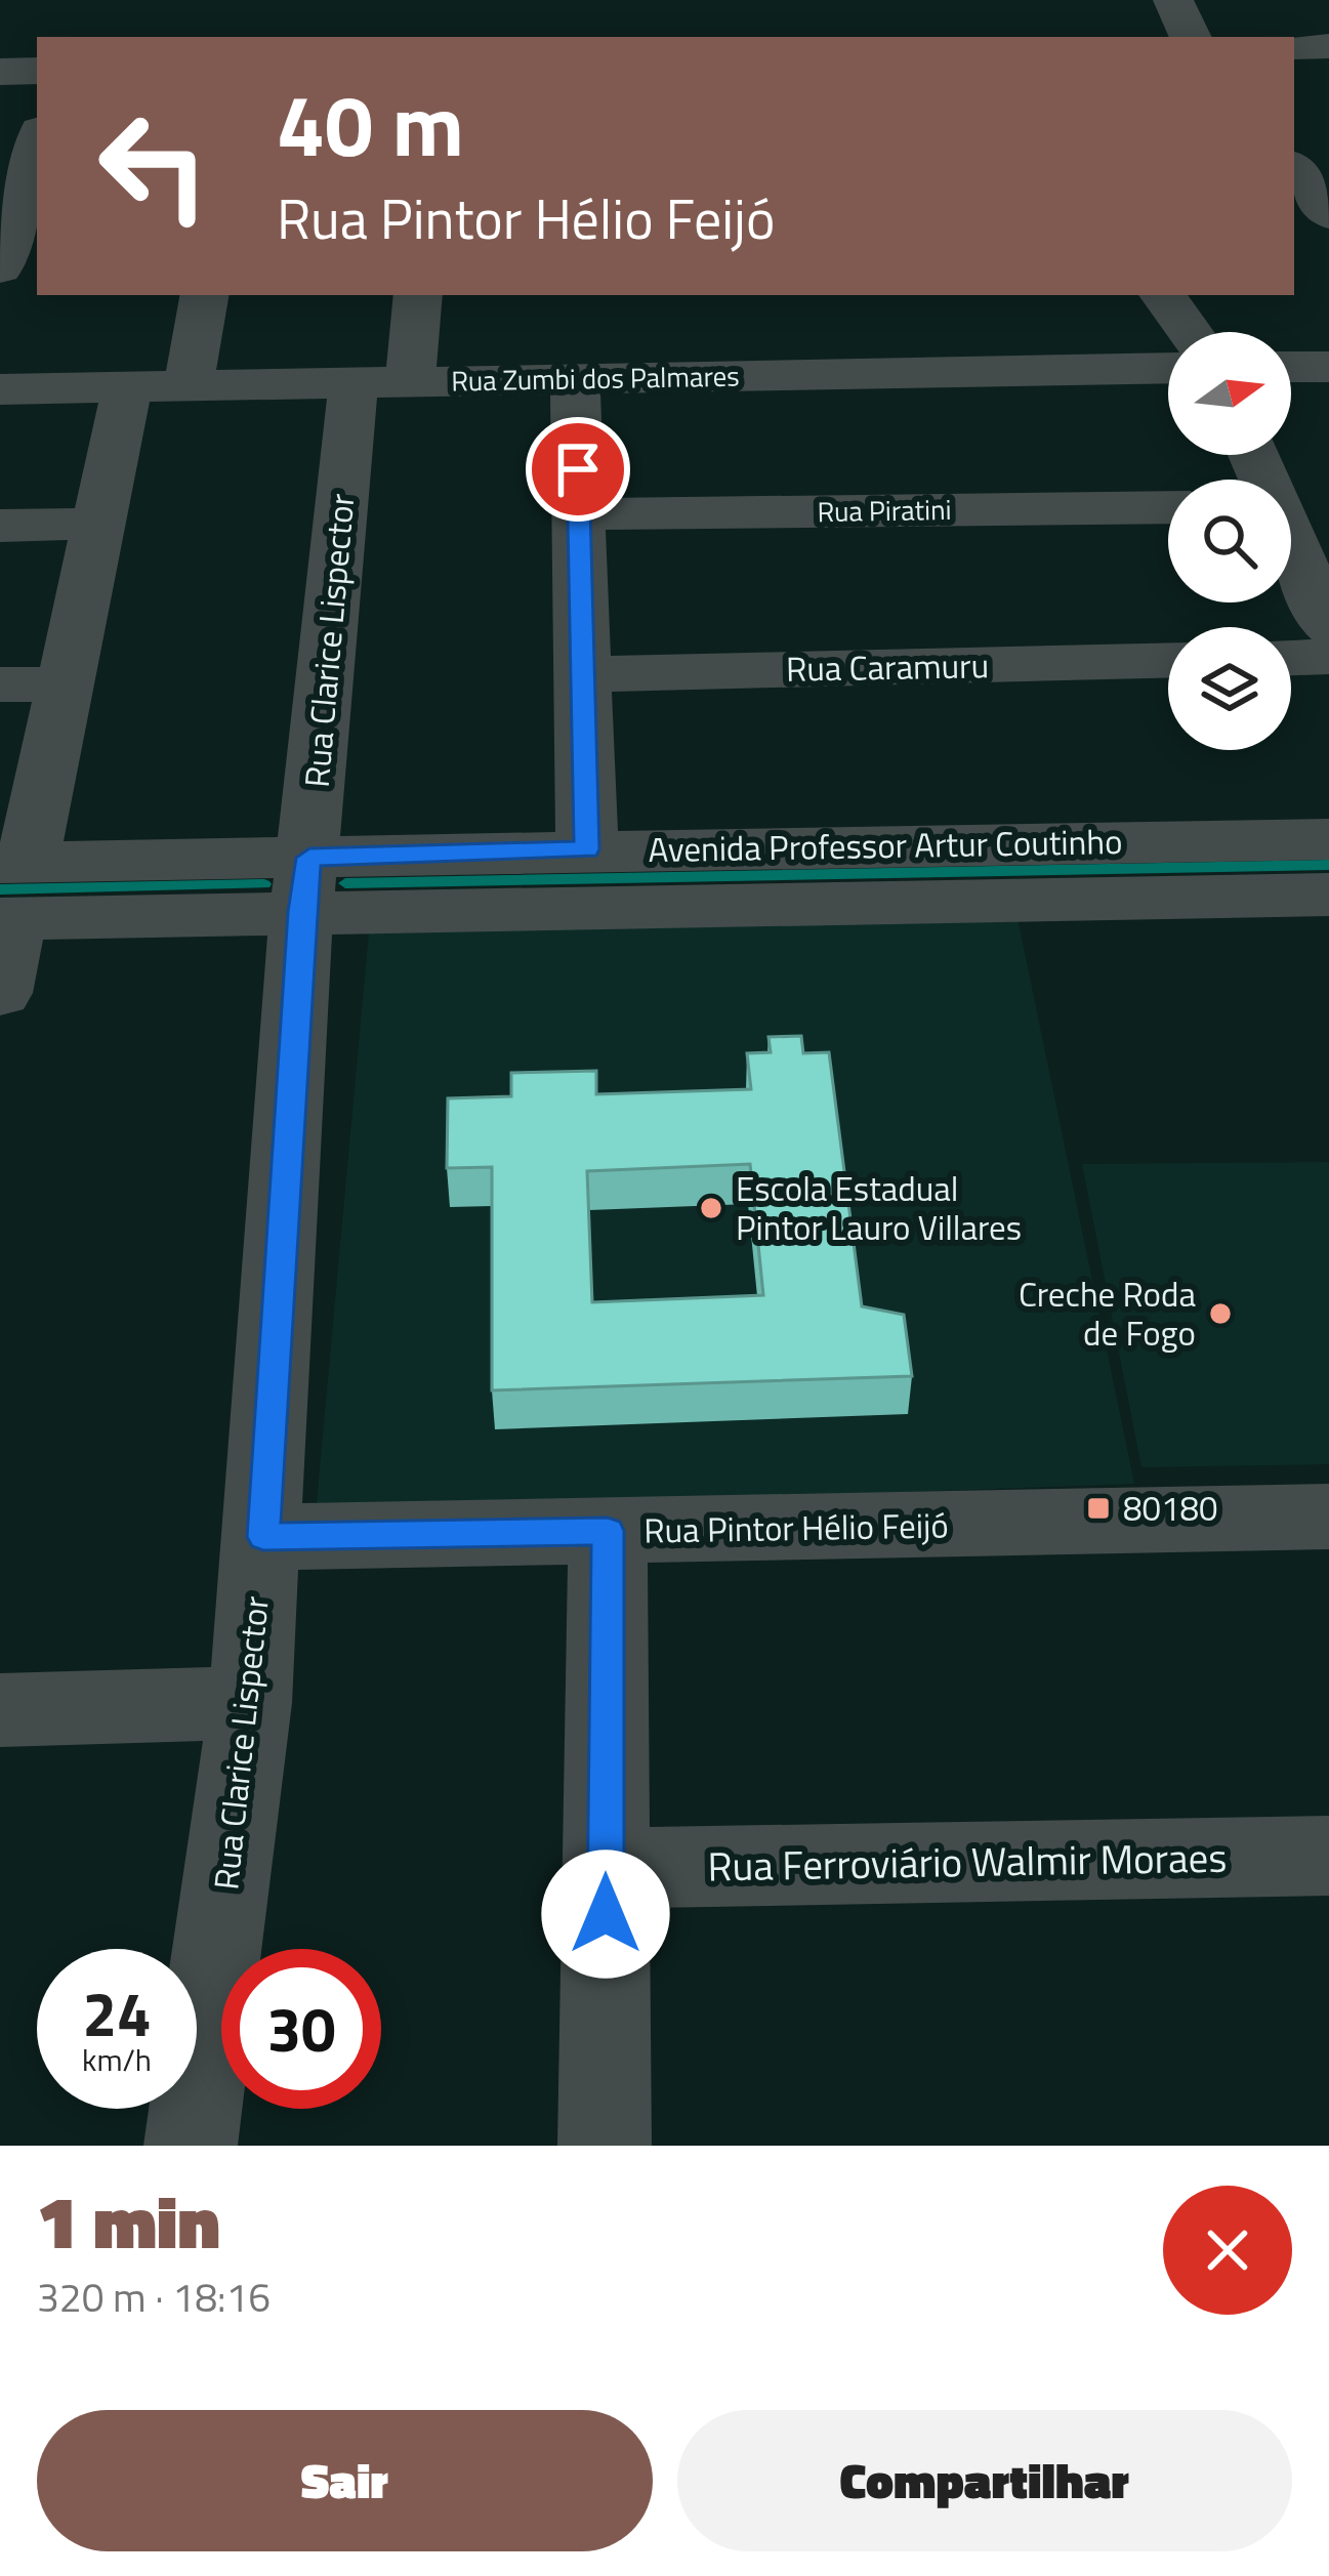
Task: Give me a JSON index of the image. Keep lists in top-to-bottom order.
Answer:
{
  "streets": {
    "street": [
      "Rua Zumbi dos Palmares",
      "Rua Piratini",
      "Rua Clarice Lispector",
      "Rua Caramuru",
      "Avenida Professor Artur Coutinho",
      "Rua Pintor Hélio Feijó",
      "Rua Ferroviário Walmir Moraes"
    ]
  },
  "crossings": [
    ["Rua Zumbi dos Palmares", "Rua Clarice Lispector"],
    ["Rua Clarice Lispector", "Avenida Professor Artur Coutinho"],
    ["Rua Clarice Lispector", "Rua Pintor Hélio Feijó"]
  ],
  "places": {
    "other": ["Escola Estadual Pintor Lauro Villares", "Creche Roda de Fogo"],
    "transit": ["80180"]
  },
  "north": "right",
  "page": {
    "turn": ["40 m", "Rua Pintor Hélio Feijó"],
    "speed": "24 km/h",
    "limit": "30",
    "heading": ["1 min", "320 m · 18:16"],
    "buttons": ["Sair", "Compartilhar"]
  }
}
